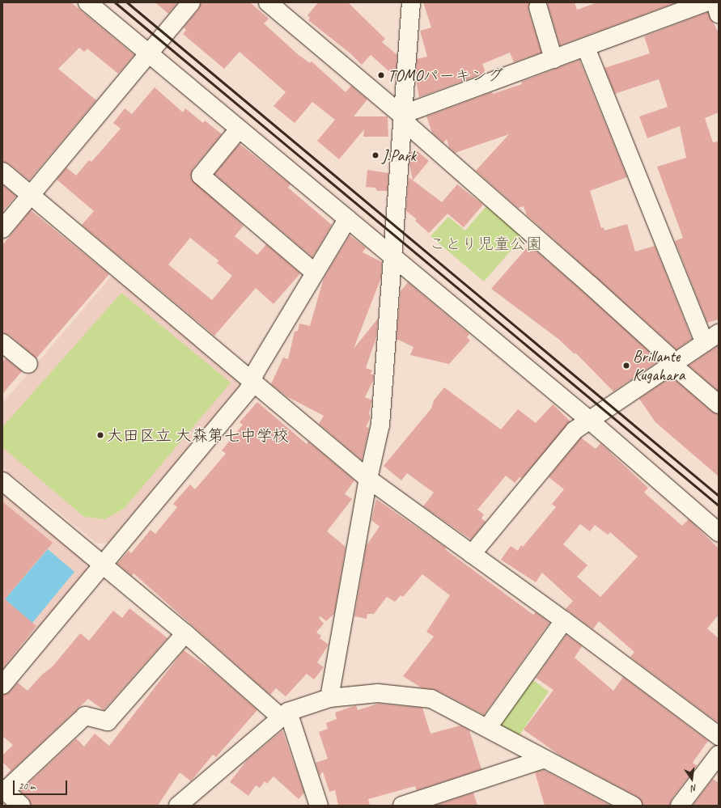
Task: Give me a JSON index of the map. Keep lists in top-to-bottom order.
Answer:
{
  "parks": ["ことり児童公園"],
  "places": [
    "TOMOパーキング",
    "J.Park",
    "Brillante Kugahara",
    "大田区立 大森第七中学校"
  ],
  "scale_bar": "20 m",
  "north": "bottom"
}
